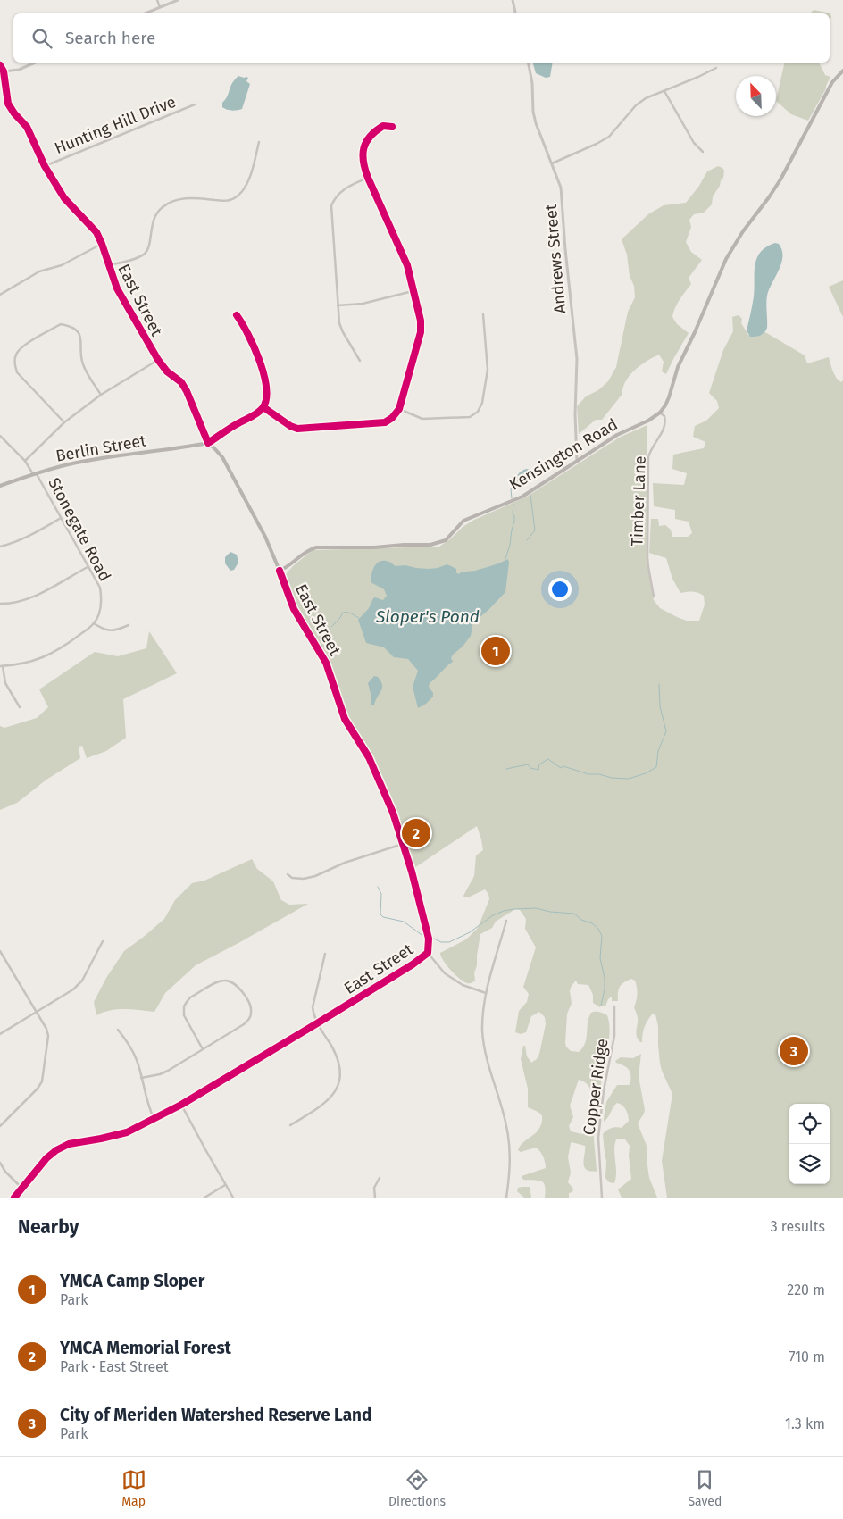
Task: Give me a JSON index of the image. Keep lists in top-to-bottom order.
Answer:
{
  "streets": {
    "main road": ["East Street", "Berlin Street", "Kensington Road"],
    "street": [
      "Hunting Hill Drive",
      "Andrews Street",
      "Timber Lane",
      "Stonegate Road",
      "Copper Ridge"
    ]
  },
  "crossings": [
    ["Hunting Hill Drive", "East Street"],
    ["Andrews Street", "Kensington Road"],
    ["East Street", "Berlin Street"],
    ["East Street", "Kensington Road"],
    ["Berlin Street", "Stonegate Road"],
    ["Kensington Road", "Timber Lane"]
  ],
  "water": ["Sloper's Pond"],
  "north": "top left",
  "page": {
    "search": "Search here",
    "pins": ["1", "2", "3"],
    "heading": ["Nearby", "3 results"],
    "list": [
      {
        "mark": "1",
        "name": "YMCA Camp Sloper",
        "note": "Park",
        "value": "220 m"
      },
      {
        "mark": "2",
        "name": "YMCA Memorial Forest",
        "note": "Park · East Street",
        "value": "710 m"
      },
      {
        "mark": "3",
        "name": "City of Meriden Watershed Reserve Land",
        "note": "Park",
        "value": "1.3 km"
      }
    ],
    "nav": ["Map", "Directions", "Saved"]
  }
}
